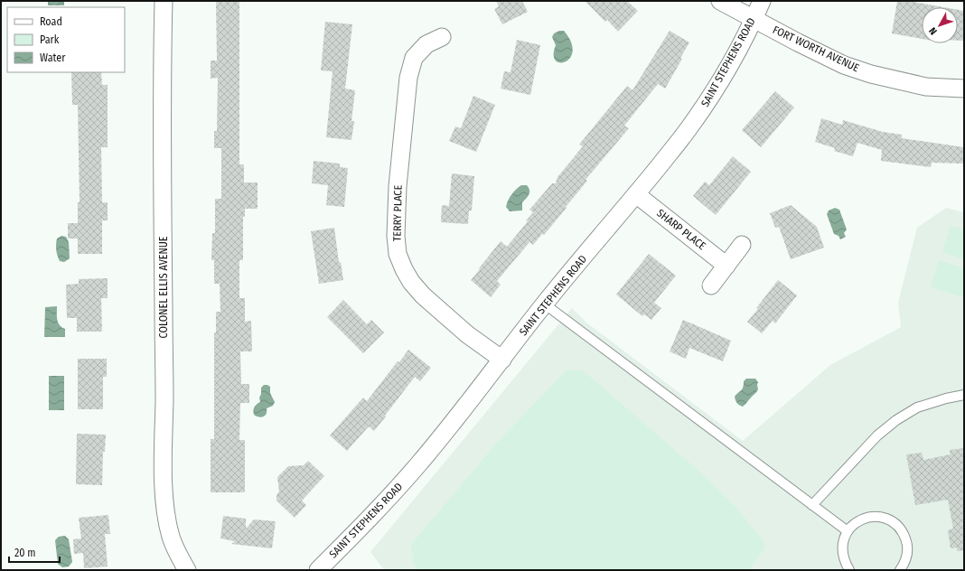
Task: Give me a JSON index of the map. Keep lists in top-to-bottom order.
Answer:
{
  "streets": {
    "street": [
      "FORT WORTH AVENUE",
      "SAINT STEPHENS ROAD",
      "TERRY PLACE",
      "SHARP PLACE",
      "COLONEL ELLIS AVENUE"
    ]
  },
  "crossings": [
    ["FORT WORTH AVENUE", "SAINT STEPHENS ROAD"],
    ["SAINT STEPHENS ROAD", "TERRY PLACE"],
    ["SAINT STEPHENS ROAD", "SHARP PLACE"]
  ],
  "legend": ["Road", "Park", "Water"],
  "scale_bar": "20 m",
  "north": "bottom left"
}
